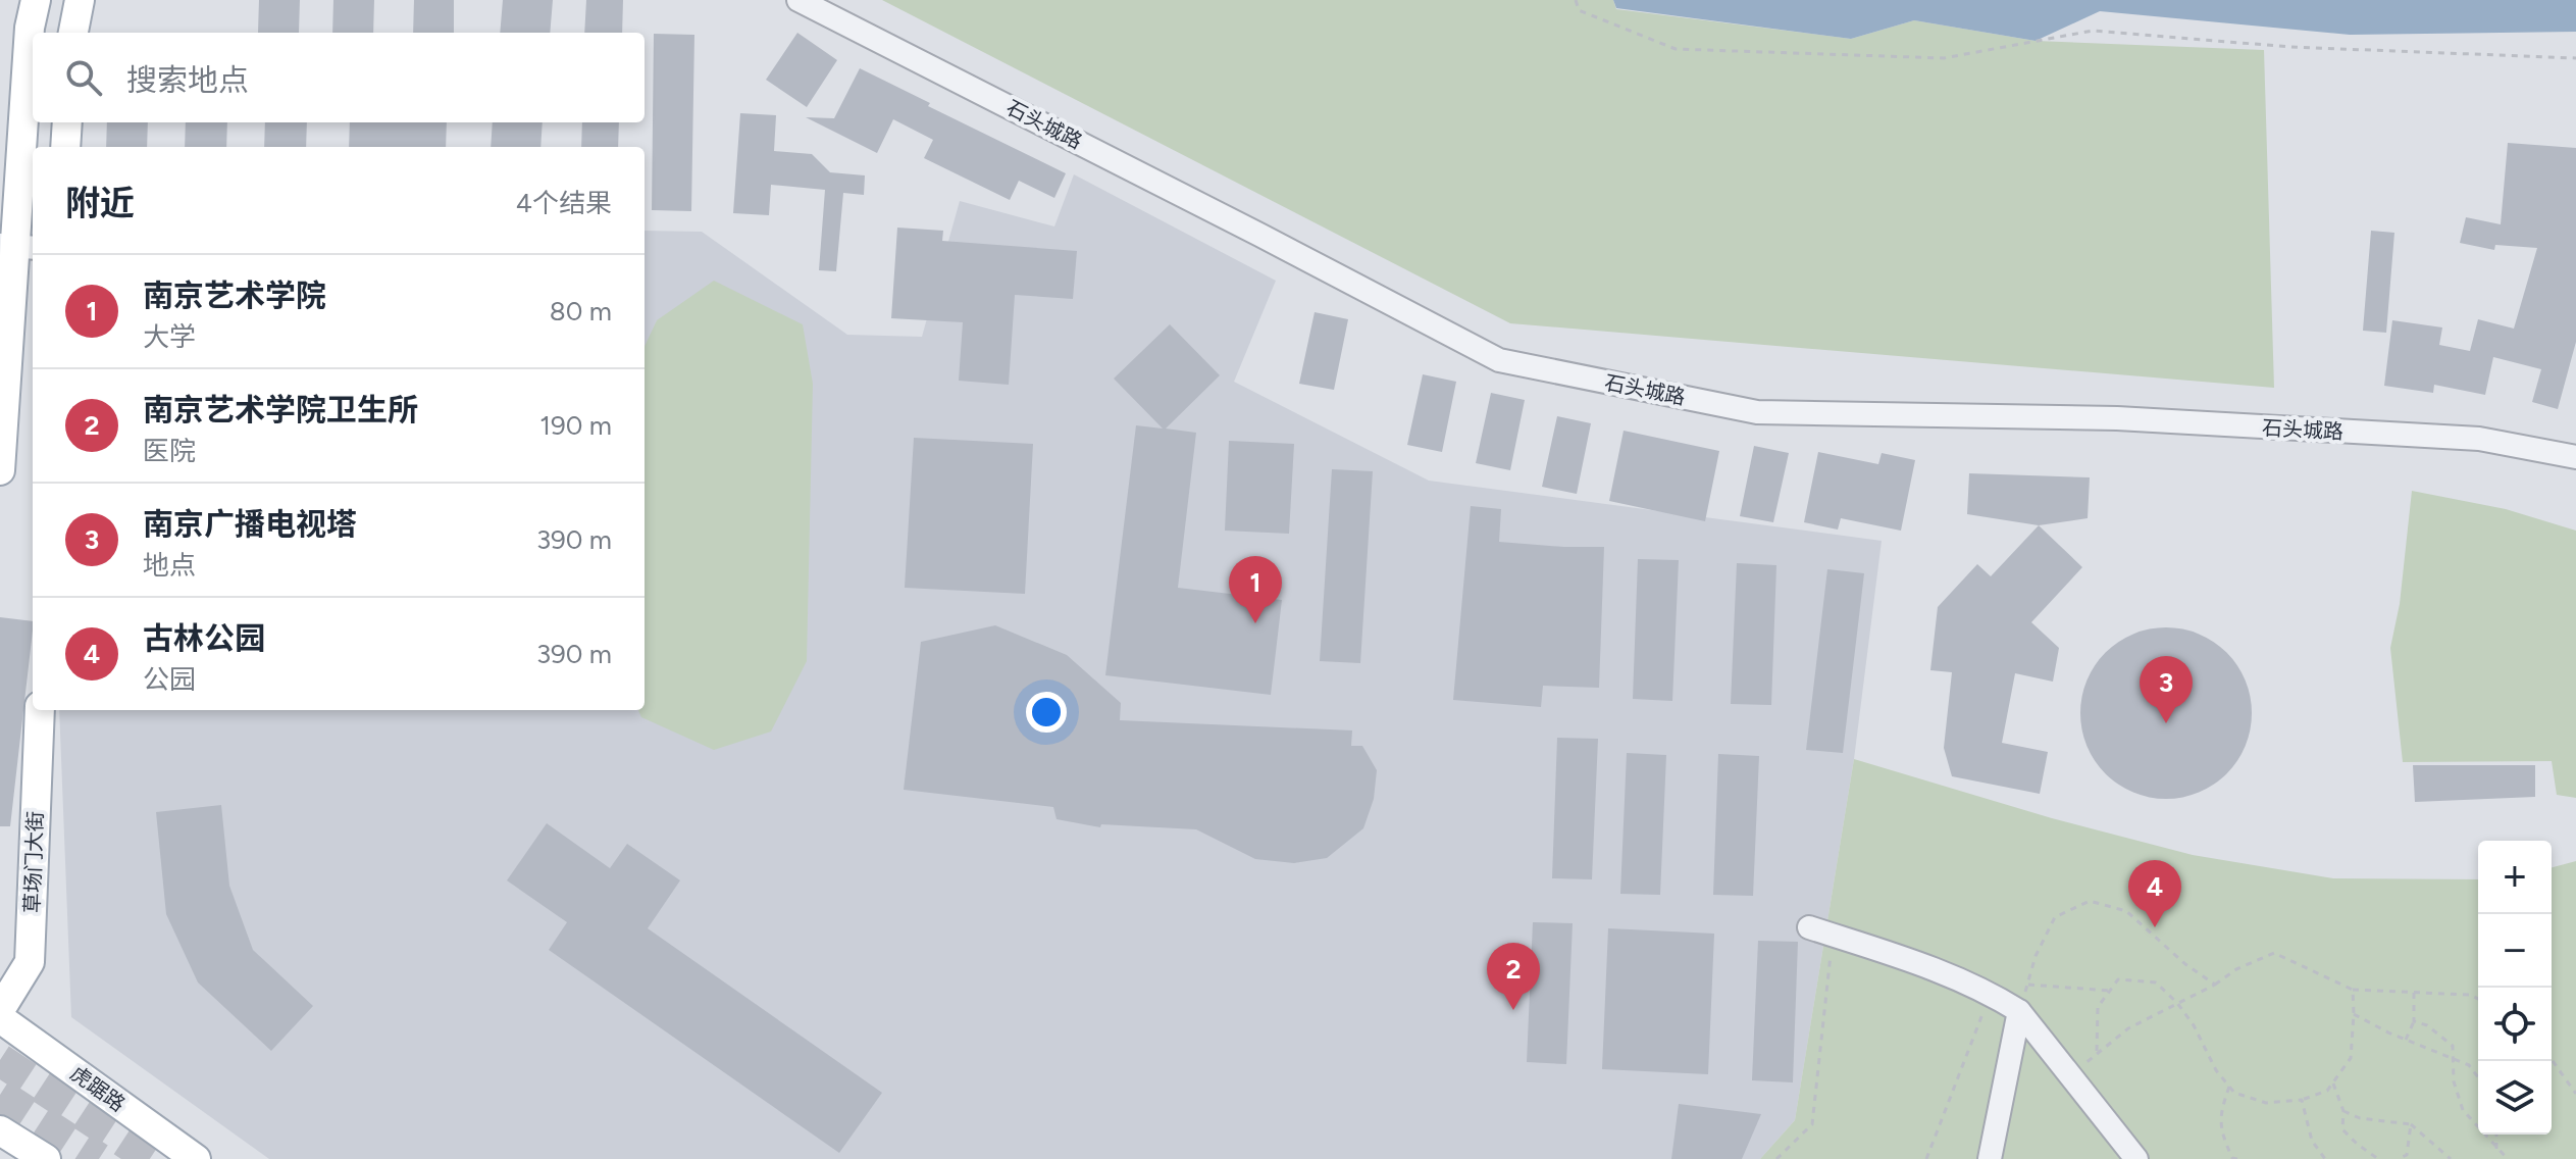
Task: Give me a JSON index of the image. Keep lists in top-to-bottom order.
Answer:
{
  "streets": {
    "main road": ["草场门大街", "虎踞路"],
    "street": ["石头城路"]
  },
  "page": {
    "search": "搜索地点",
    "heading": ["附近", "4个结果"],
    "list": [
      {
        "mark": "1",
        "name": "南京艺术学院",
        "note": "大学",
        "value": "80 m"
      },
      {
        "mark": "2",
        "name": "南京艺术学院卫生所",
        "note": "医院",
        "value": "190 m"
      },
      {
        "mark": "3",
        "name": "南京广播电视塔",
        "note": "地点",
        "value": "390 m"
      },
      {
        "mark": "4",
        "name": "古林公园",
        "note": "公园",
        "value": "390 m"
      }
    ],
    "pins": [
      "1",
      "3",
      "4",
      "2"
    ],
    "map_buttons": ["+", "−"]
  }
}
